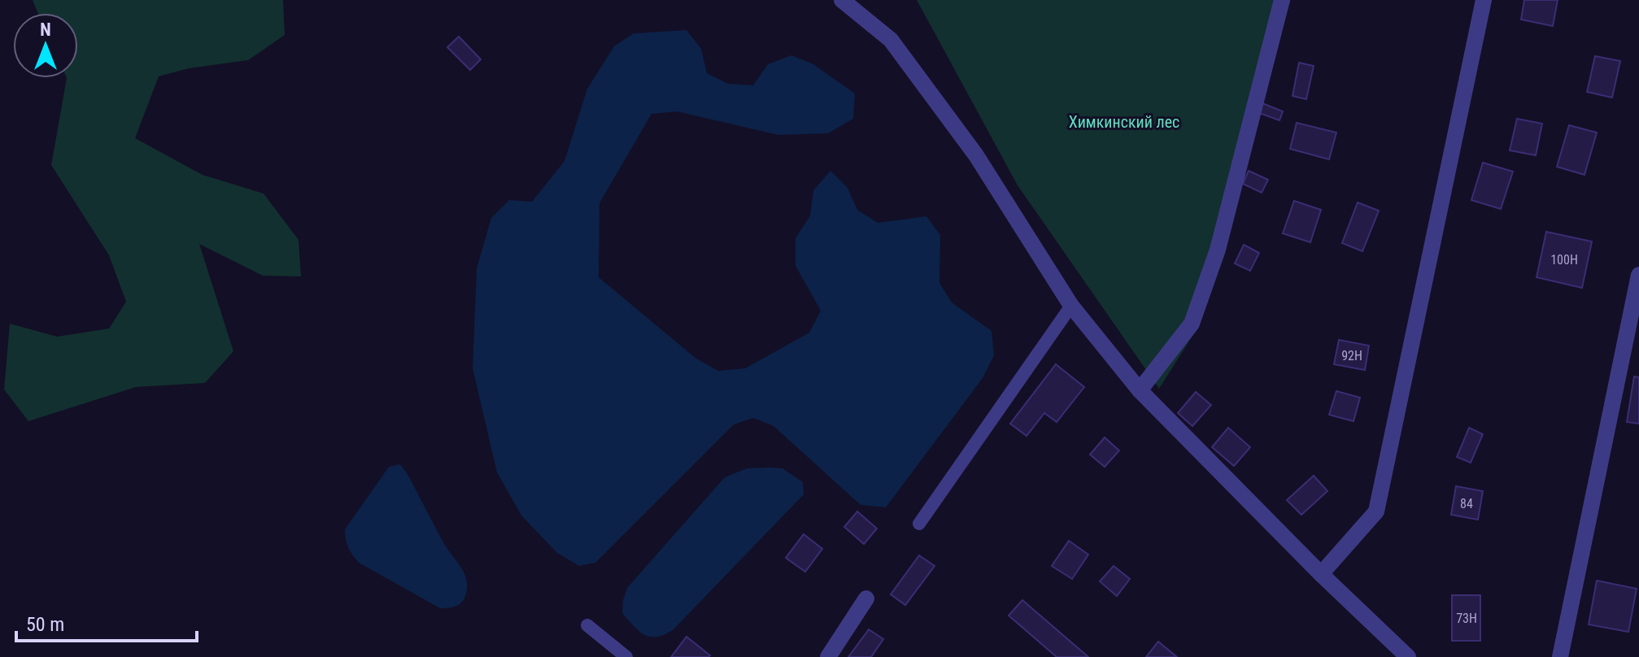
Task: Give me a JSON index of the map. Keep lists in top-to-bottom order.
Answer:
{
  "parks": ["Химкинский лес"],
  "house_numbers": [
    "100Н",
    "92Н",
    "84",
    "73Н"
  ],
  "scale_bar": "50 m",
  "north": "top"
}
